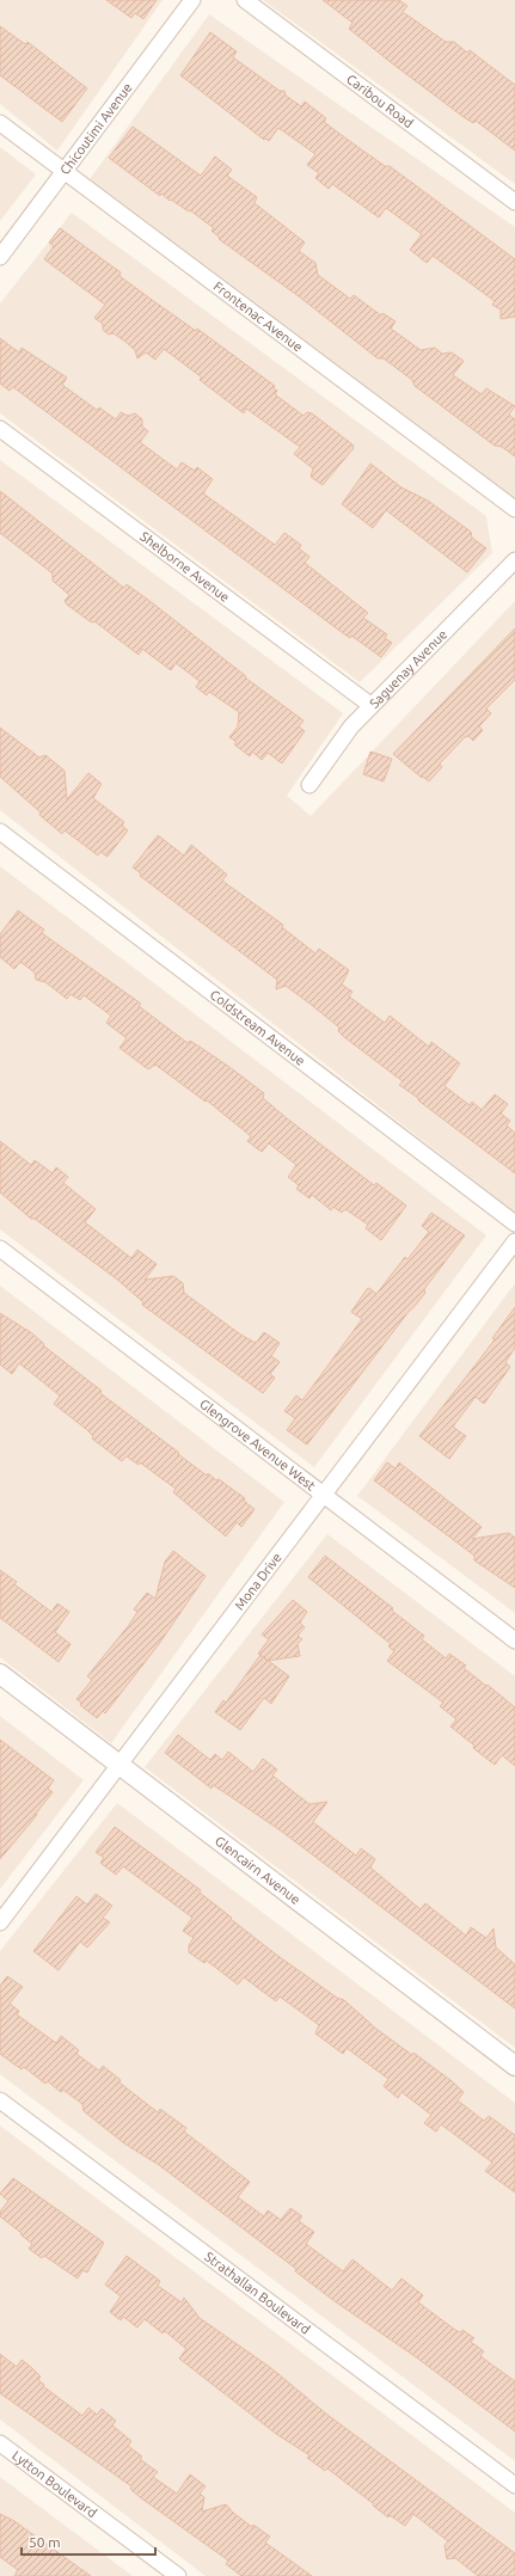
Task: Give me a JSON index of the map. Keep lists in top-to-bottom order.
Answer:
{
  "streets": {
    "street": [
      "Caribou Road",
      "Chicoutimi Avenue",
      "Frontenac Avenue",
      "Shelborne Avenue",
      "Saguenay Avenue",
      "Coldstream Avenue",
      "Glengrove Avenue West",
      "Mona Drive",
      "Glencairn Avenue",
      "Strathallan Boulevard",
      "Lytton Boulevard"
    ]
  },
  "crossings": [
    ["Chicoutimi Avenue", "Frontenac Avenue"],
    ["Shelborne Avenue", "Saguenay Avenue"],
    ["Glengrove Avenue West", "Mona Drive"],
    ["Mona Drive", "Glencairn Avenue"]
  ],
  "scale_bar": "50 m"
}
